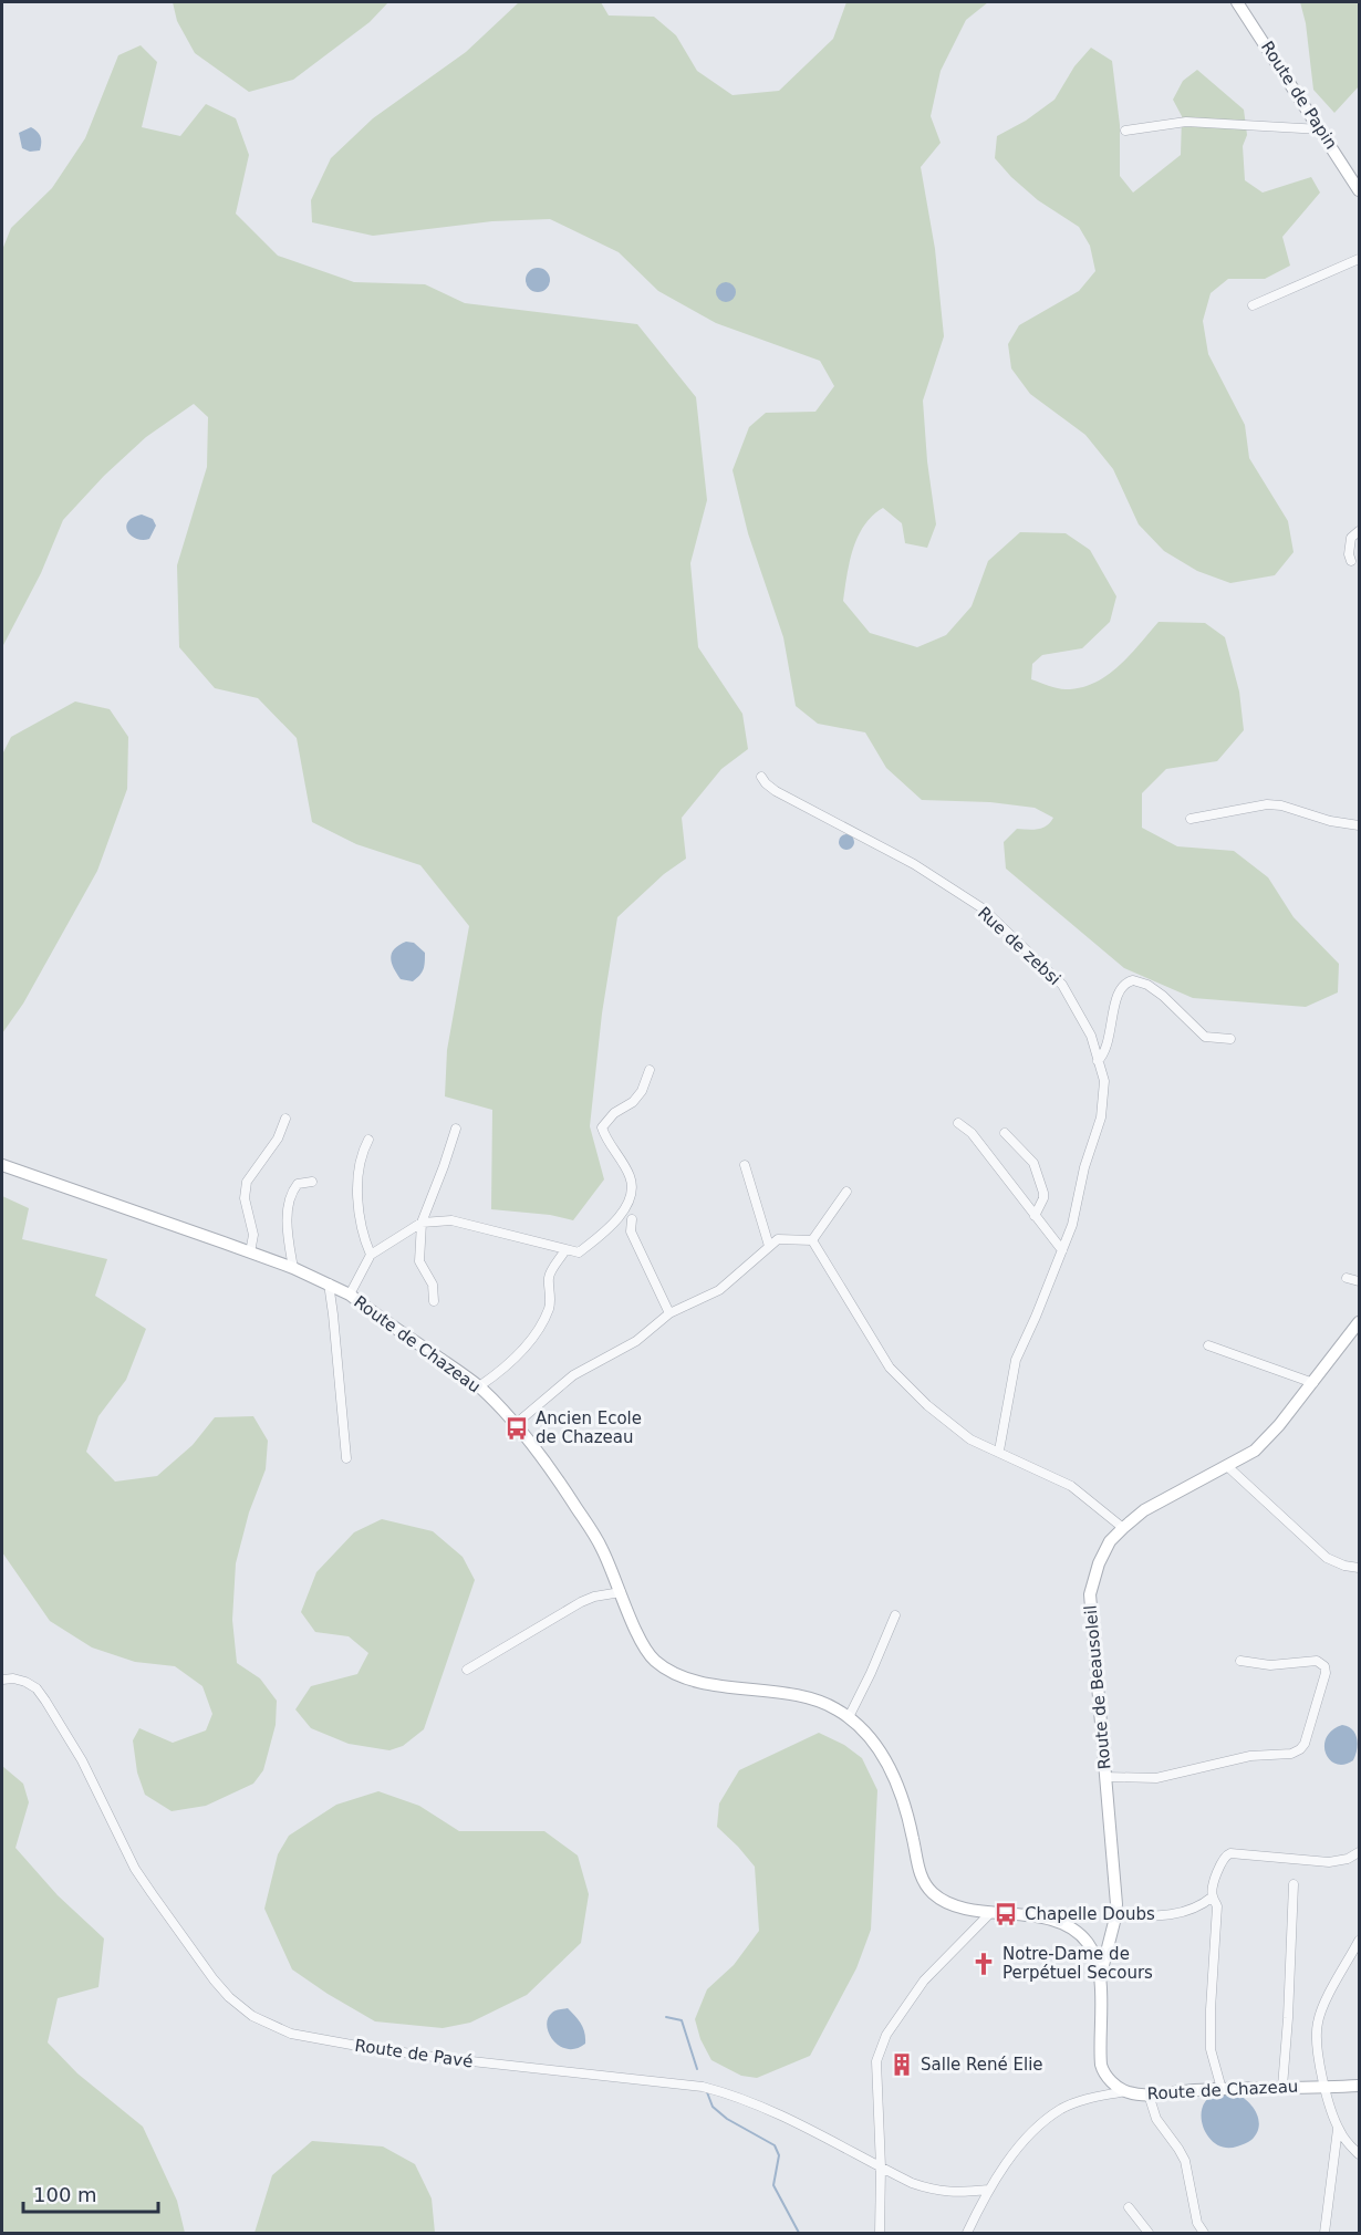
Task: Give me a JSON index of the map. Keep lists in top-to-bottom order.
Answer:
{
  "streets": {
    "main road": ["Route de Papin", "Route de Chazeau", "Route de Beausoleil"],
    "street": ["Rue de zebsi", "Route de Pavé"]
  },
  "crossings": [
    ["Route de Chazeau", "Route de Beausoleil"]
  ],
  "places": {
    "bus stop": ["Ancien Ecole de Chazeau", "Chapelle Doubs"],
    "church": ["Notre-Dame de Perpétuel Secours"],
    "building": ["Salle René Elie"]
  },
  "scale_bar": "100 m"
}
